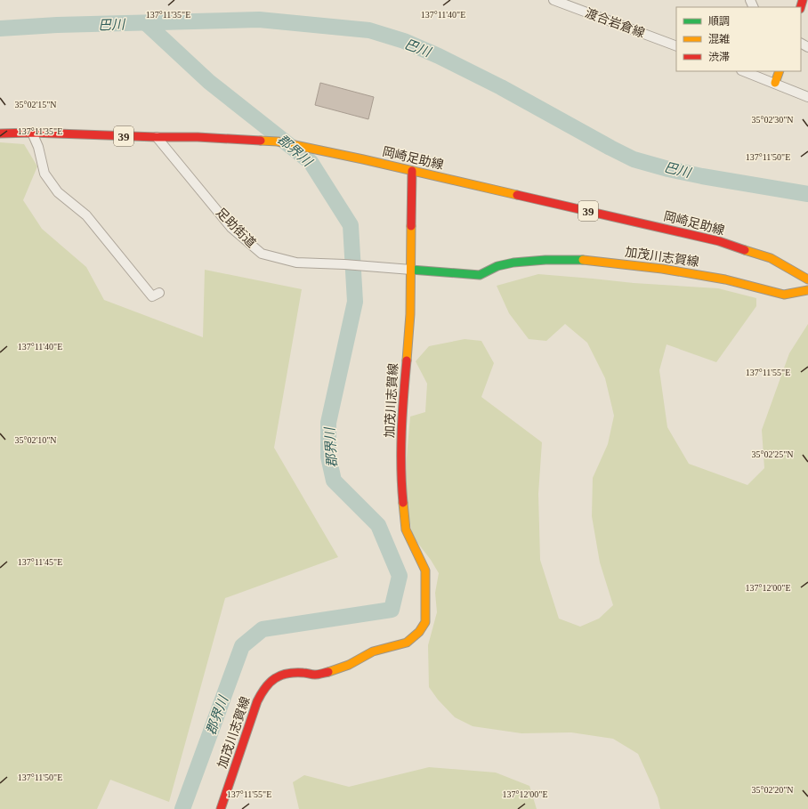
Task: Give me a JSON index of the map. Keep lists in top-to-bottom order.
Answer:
{
  "streets": {
    "main road": ["39", "岡崎足助線", "加茂川志賀線"],
    "street": ["渡合岩倉線", "足助街道"]
  },
  "crossings": [
    ["岡崎足助線", "足助街道"],
    ["足助街道", "加茂川志賀線"]
  ],
  "water": ["巴川", "郡界川"],
  "legend": ["順調", "混雑", "渋滞"],
  "coordinates": [
    "137°11'35\"E",
    "137°11'40\"E",
    "35°02'15\"N",
    "35°02'30\"N",
    "137°11'50\"E",
    "137°11'55\"E",
    "35°02'10\"N",
    "35°02'25\"N",
    "137°11'45\"E",
    "137°12'00\"E",
    "35°02'20\"N"
  ]
}
